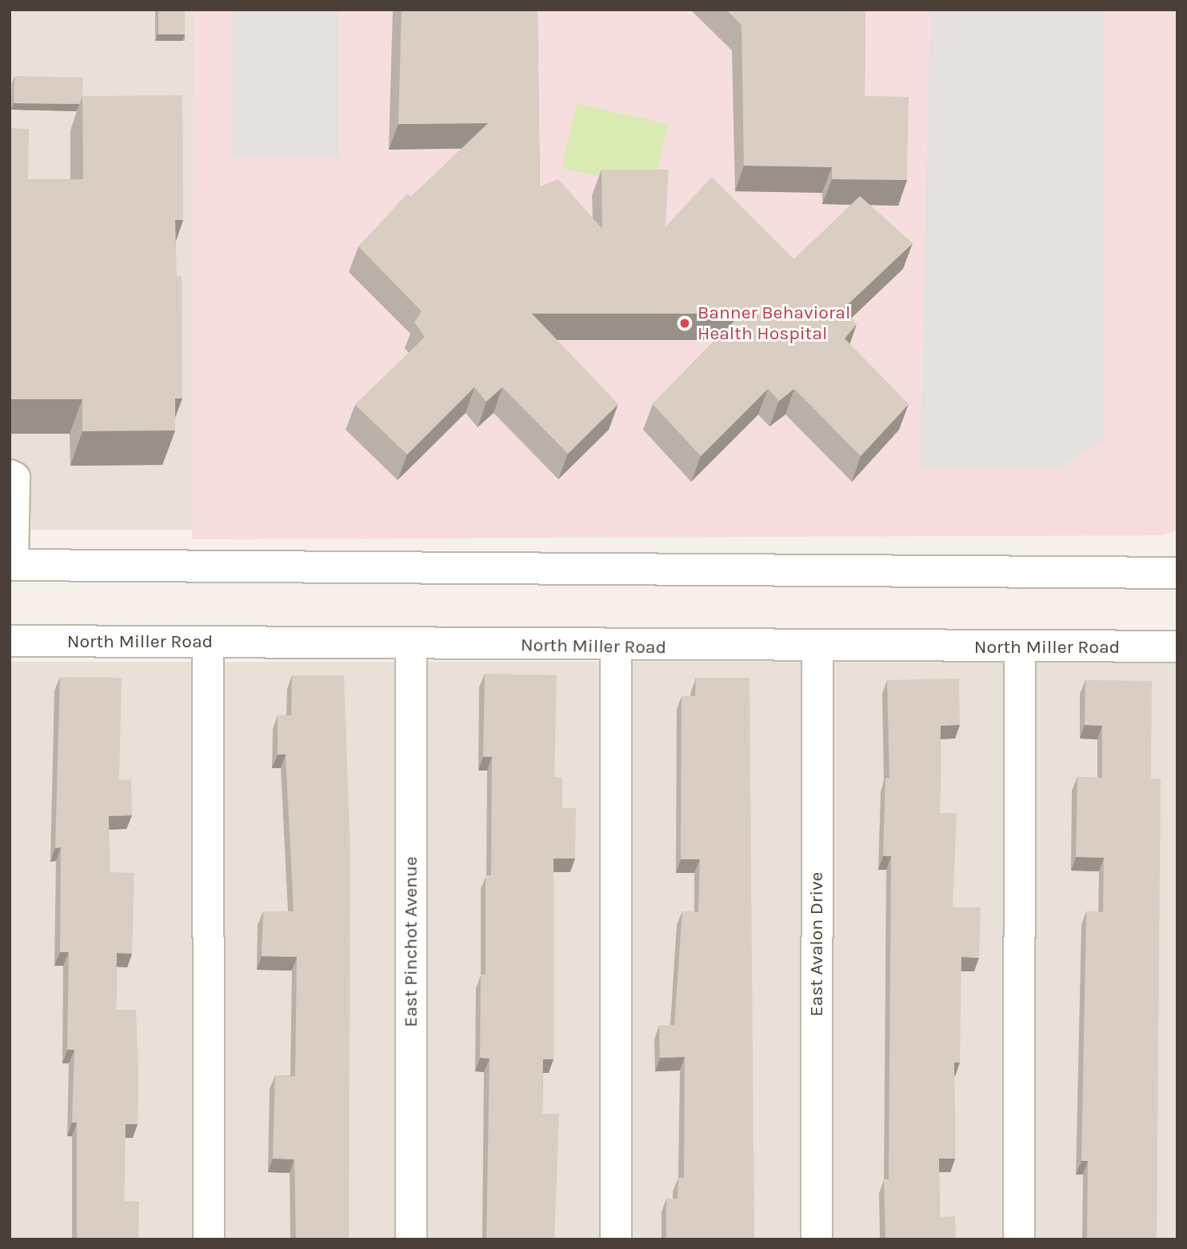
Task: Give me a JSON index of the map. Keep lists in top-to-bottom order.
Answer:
{
  "streets": {
    "street": ["North Miller Road", "East Pinchot Avenue", "East Avalon Drive"]
  },
  "crossings": [
    ["North Miller Road", "East Pinchot Avenue"],
    ["North Miller Road", "East Avalon Drive"]
  ],
  "places": ["Banner Behavioral Health Hospital"]
}
